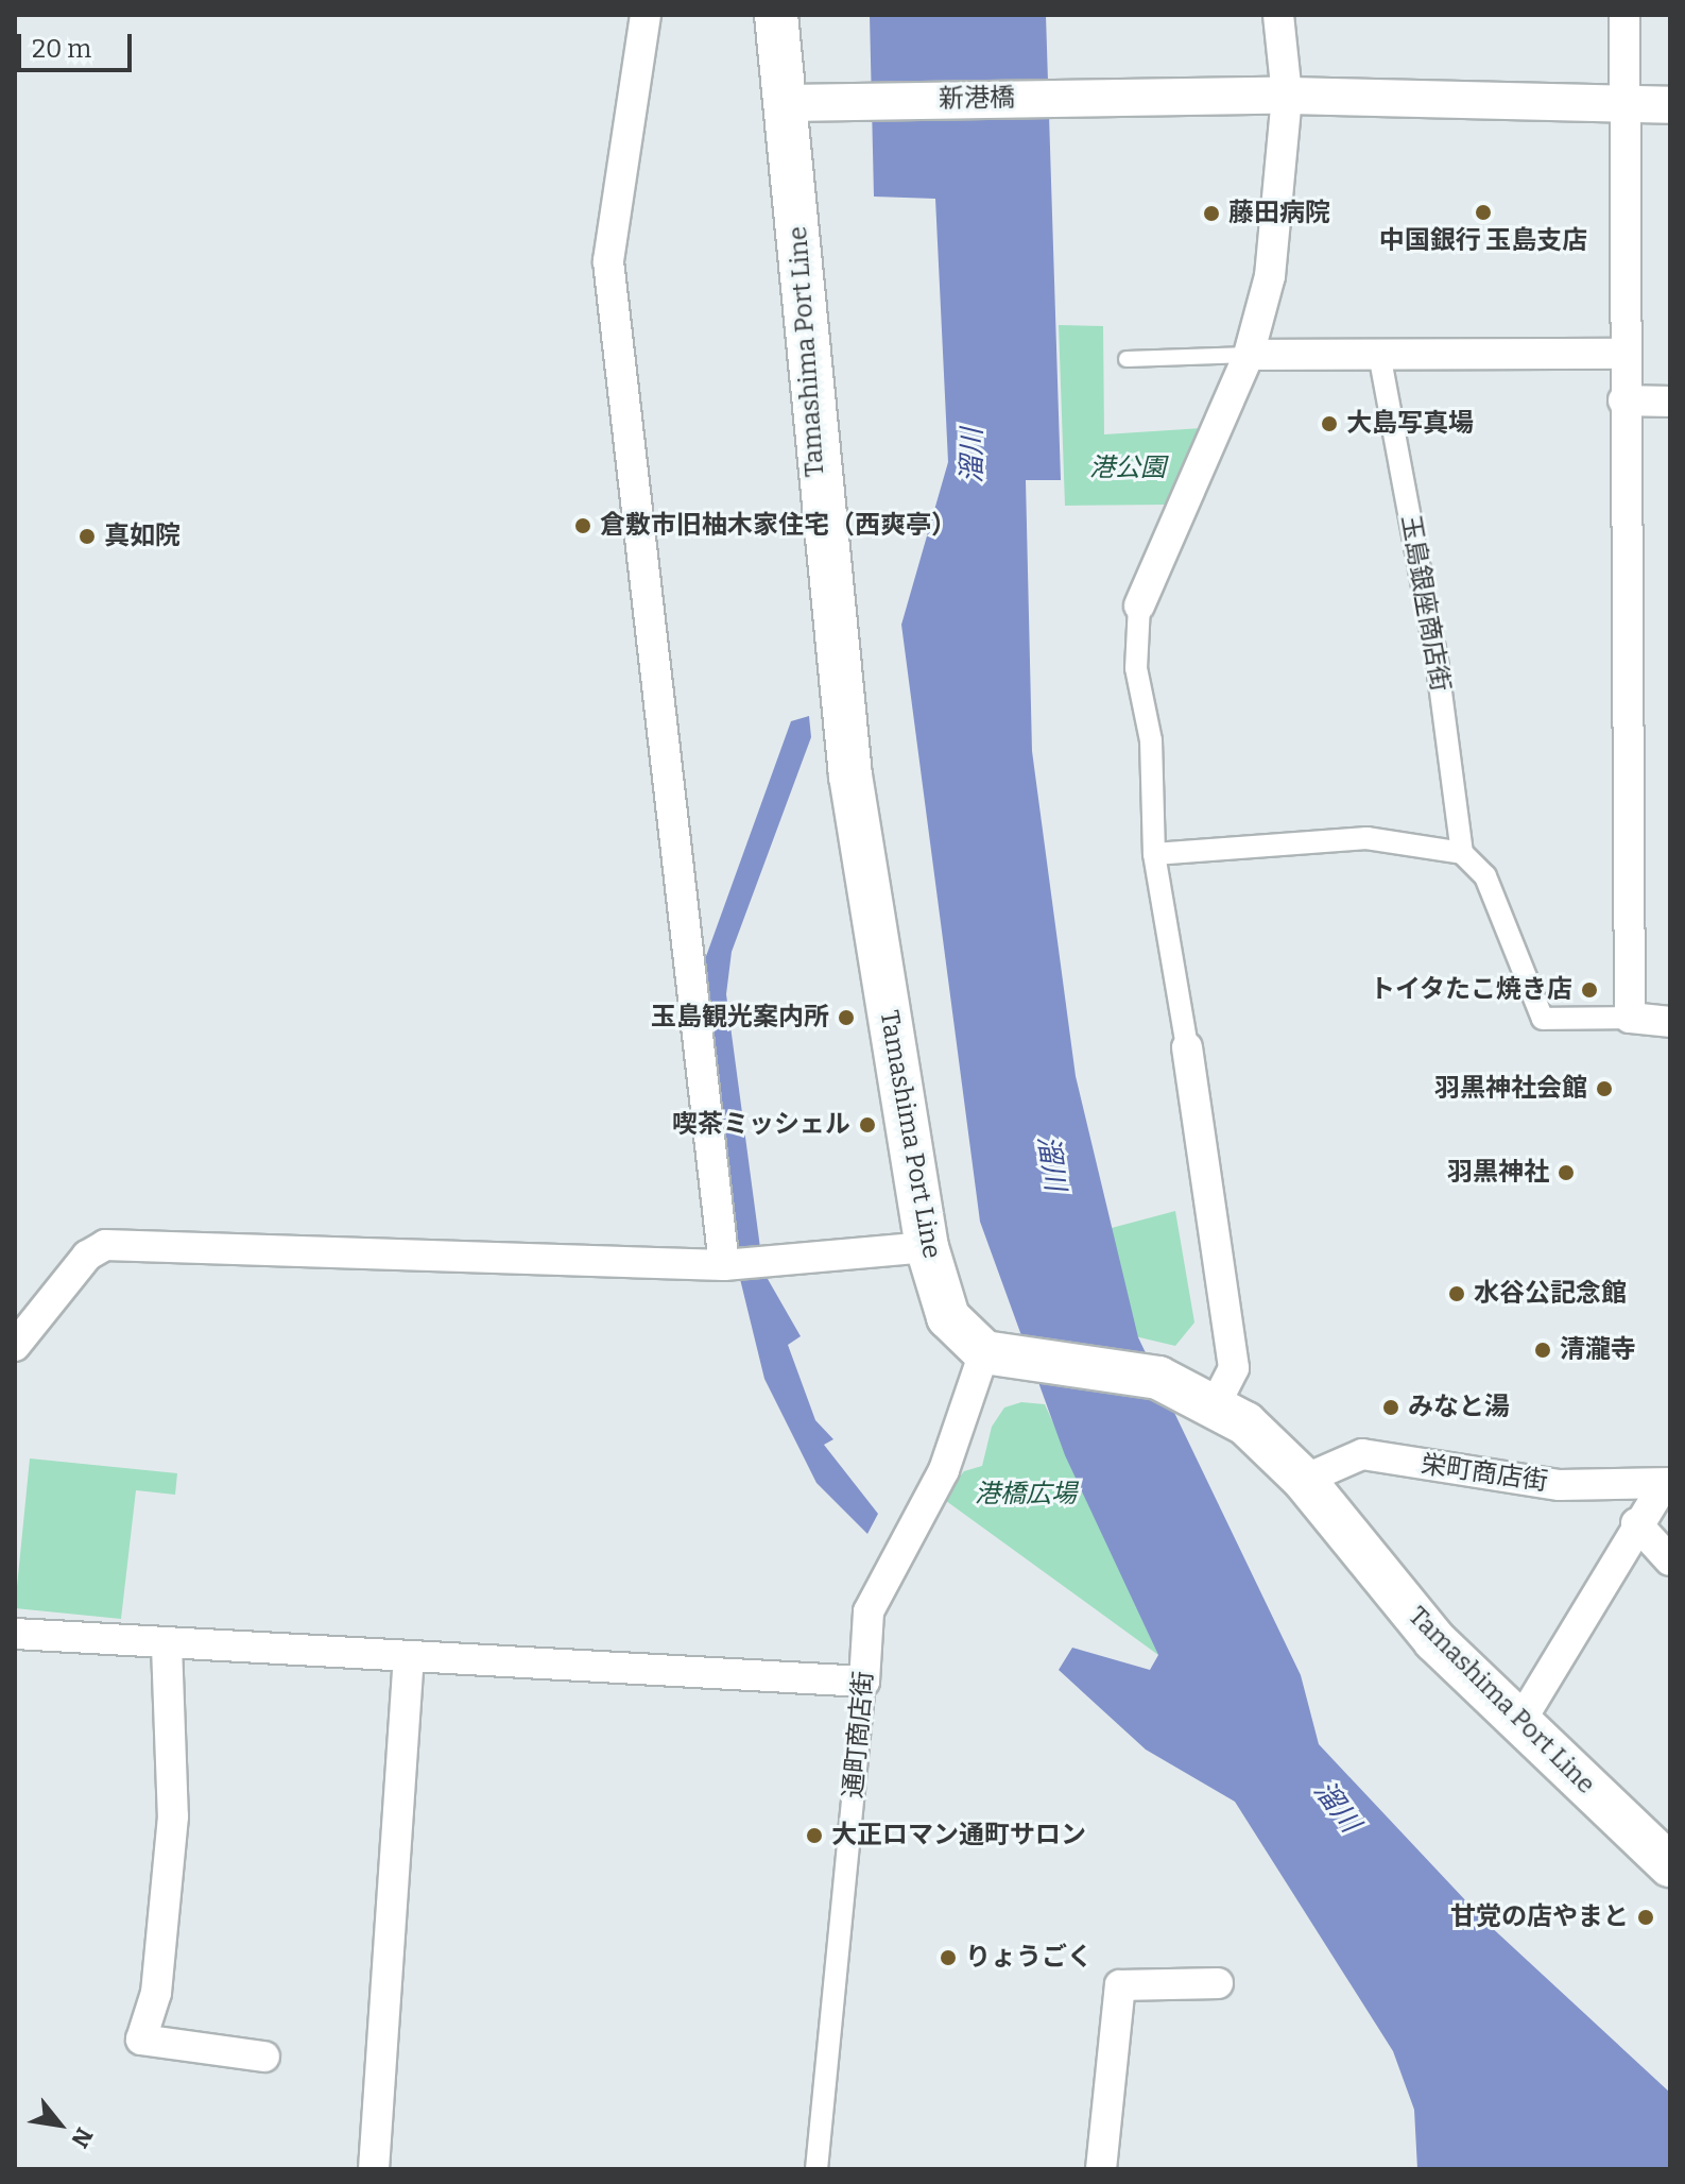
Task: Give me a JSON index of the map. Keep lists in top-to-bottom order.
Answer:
{
  "streets": {
    "main road": ["Tamashima Port Line"],
    "street": [
      "新港橋",
      "玉島銀座商店街",
      "栄町商店街",
      "通町商店街"
    ]
  },
  "crossings": [
    ["新港橋", "Tamashima Port Line"],
    ["Tamashima Port Line", "栄町商店街"],
    ["Tamashima Port Line", "通町商店街"]
  ],
  "water": ["溜川"],
  "parks": ["港公園", "港橋広場"],
  "places": [
    "中国銀行 玉島支店",
    "藤田病院",
    "大島写真場",
    "倉敷市旧柚木家住宅（西爽亭）",
    "真如院",
    "トイタたこ焼き店",
    "玉島観光案内所",
    "羽黒神社会館",
    "喫茶ミッシェル",
    "羽黒神社",
    "水谷公記念館",
    "清瀧寺",
    "みなと湯",
    "大正ロマン通町サロン",
    "甘党の店やまと",
    "りょうごく"
  ],
  "scale_bar": "20 m",
  "north": "bottom right"
}
